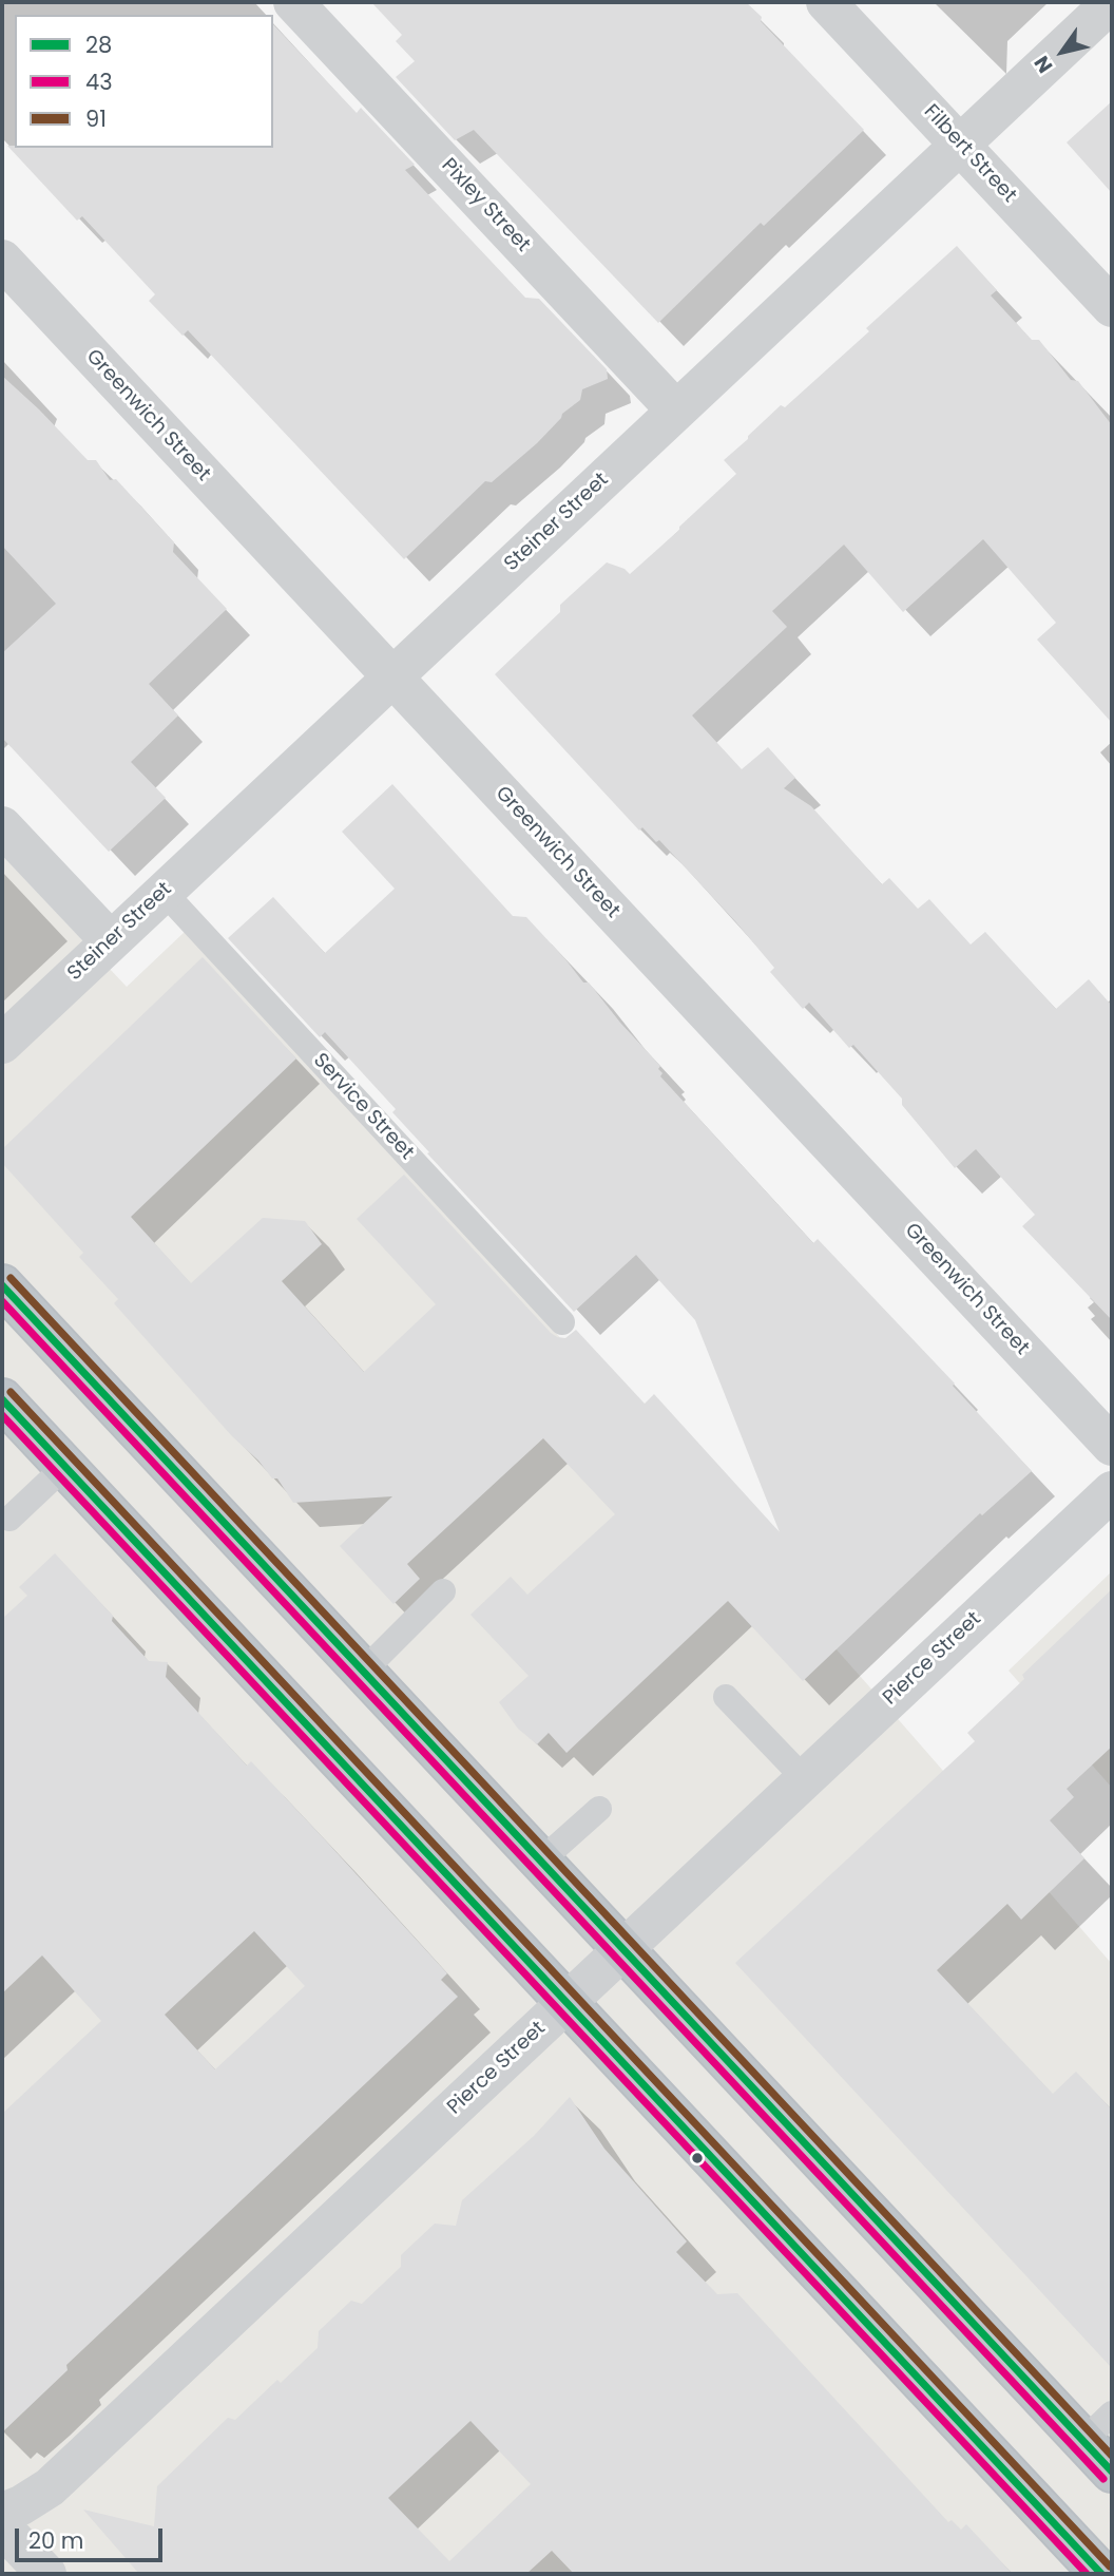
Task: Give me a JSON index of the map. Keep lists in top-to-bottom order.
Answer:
{
  "streets": {
    "street": [
      "Filbert Street",
      "Pixley Street",
      "Greenwich Street",
      "Steiner Street",
      "Pierce Street"
    ],
    "lane": ["Service Street"]
  },
  "crossings": [
    ["Filbert Street", "Steiner Street"],
    ["Pixley Street", "Steiner Street"],
    ["Greenwich Street", "Steiner Street"],
    ["Steiner Street", "Service Street"]
  ],
  "lines": ["transit line 91", "transit line 28", "transit line 43"],
  "legend": ["28", "43", "91"],
  "scale_bar": "20 m",
  "north": "bottom left"
}
